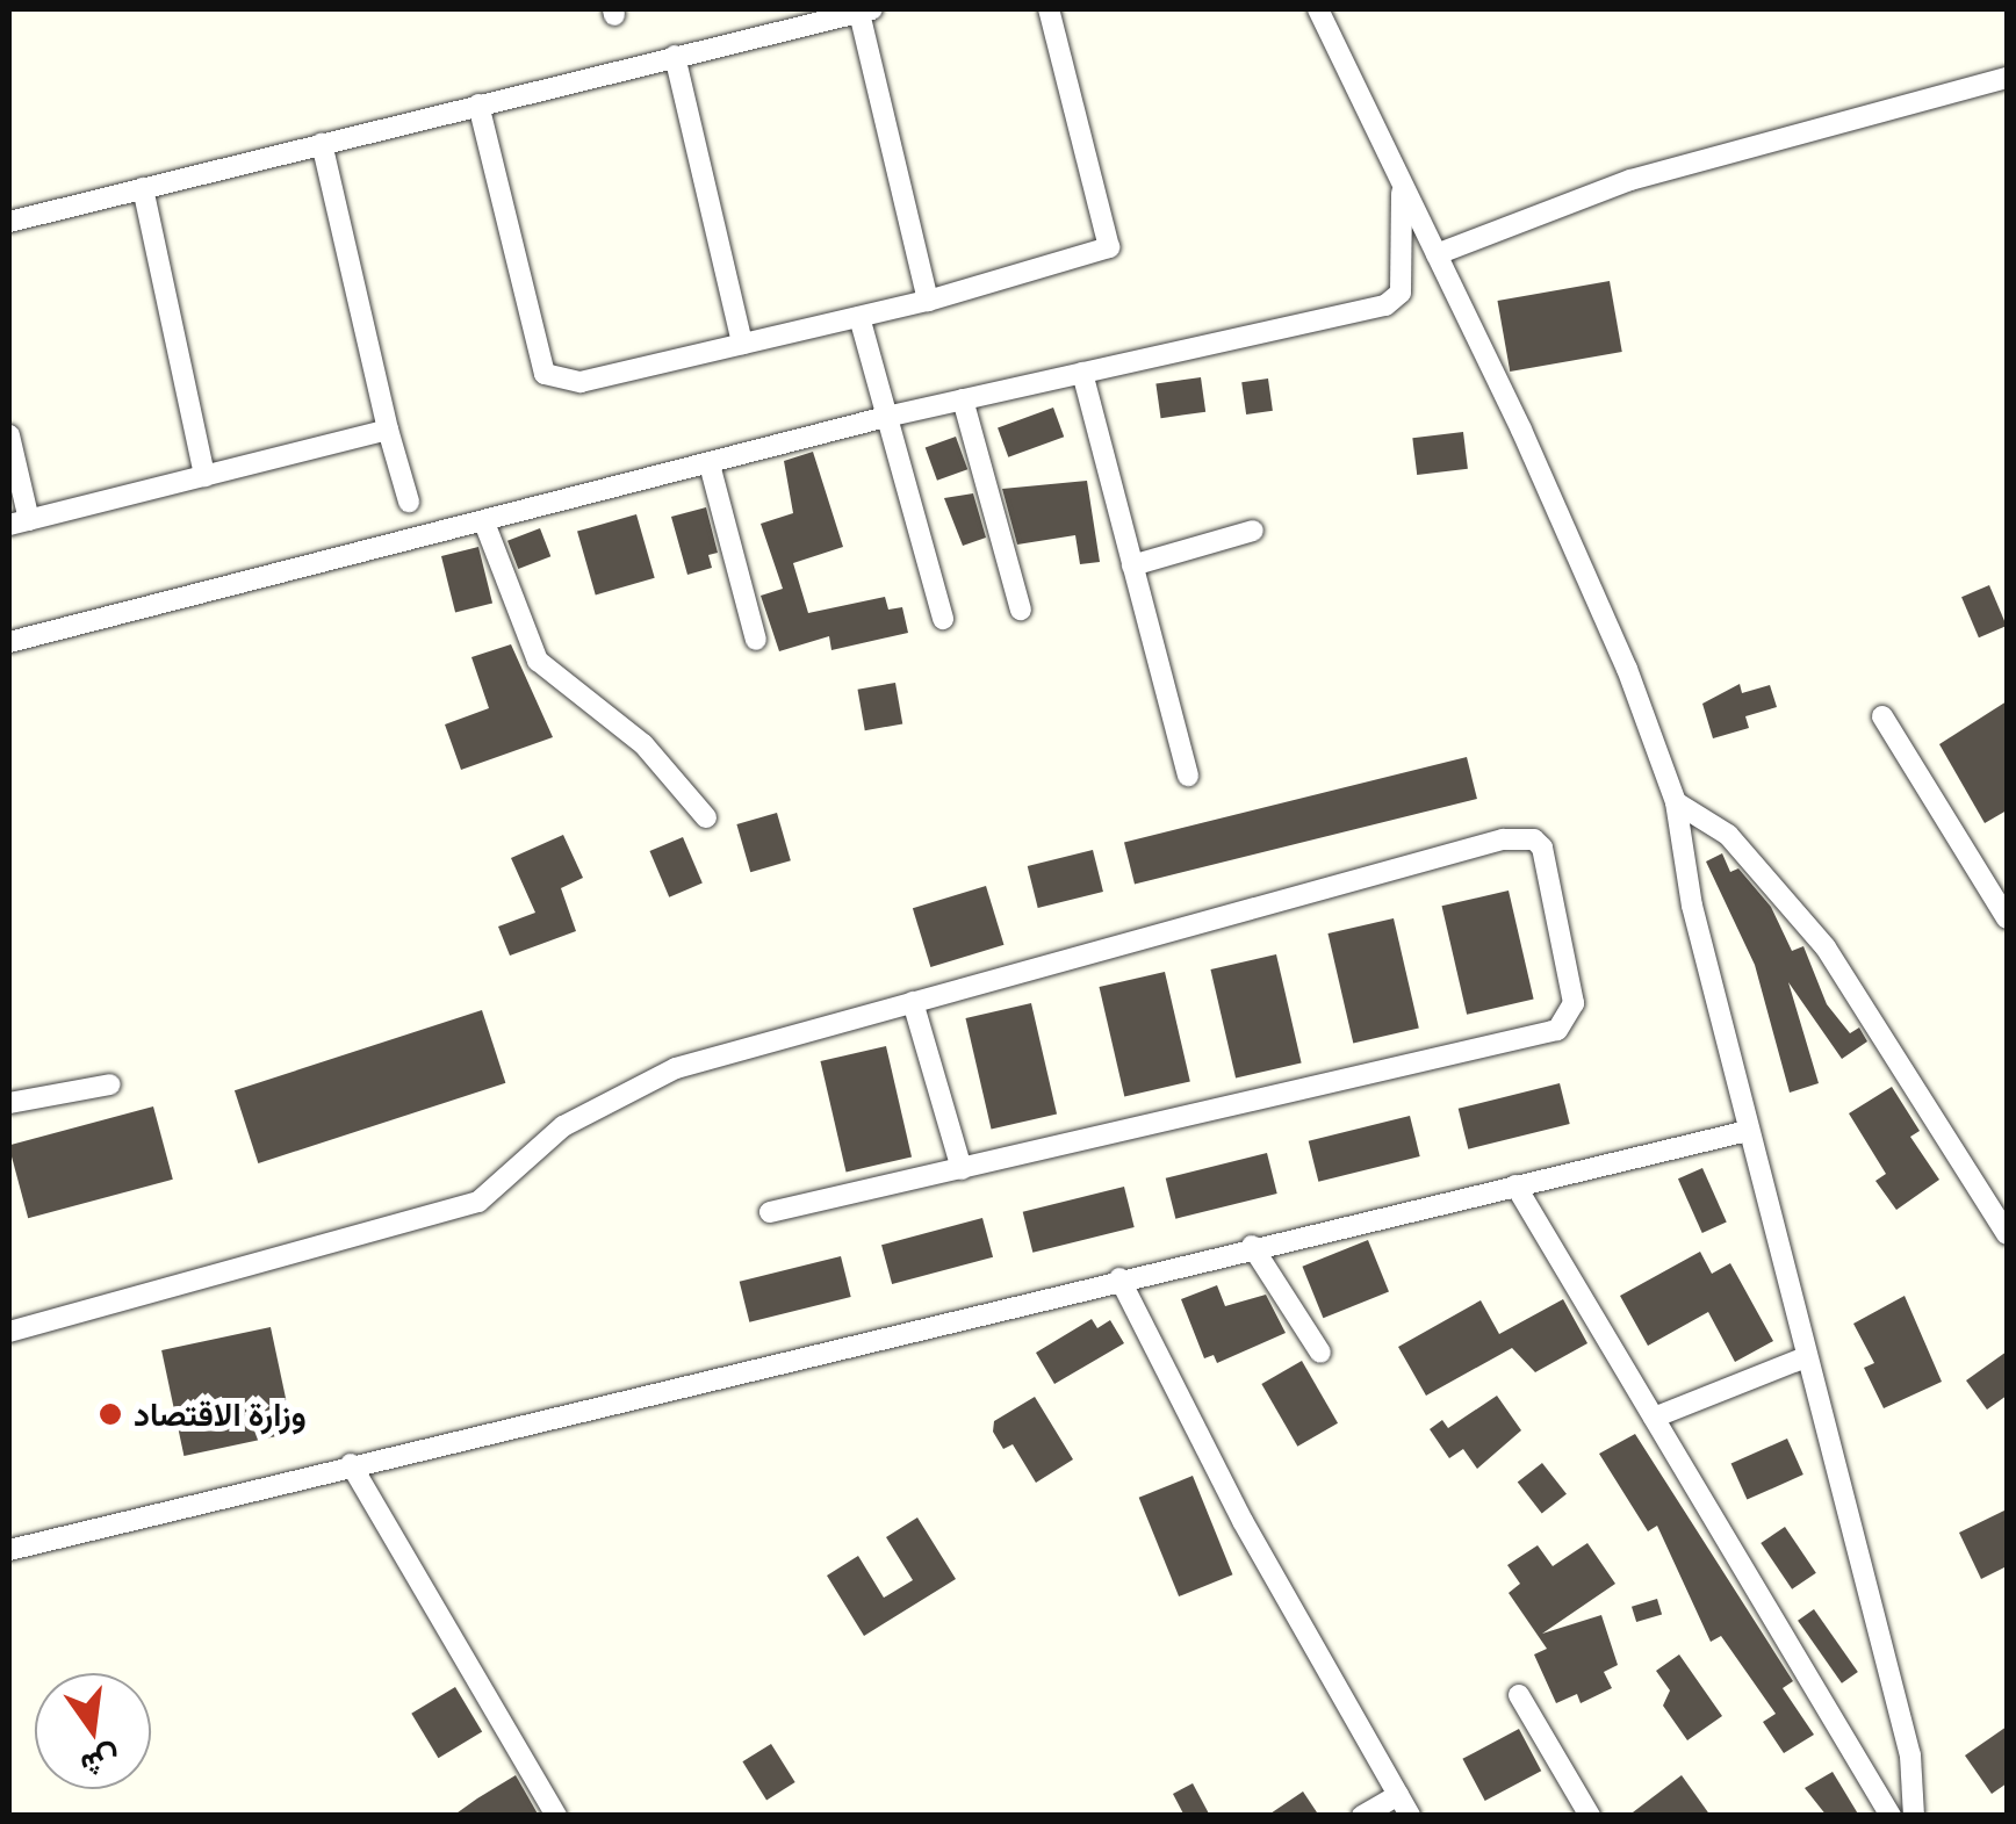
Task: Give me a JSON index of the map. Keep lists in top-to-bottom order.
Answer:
{
  "places": ["وزارة الاقتصاد"],
  "north": "bottom"
}
